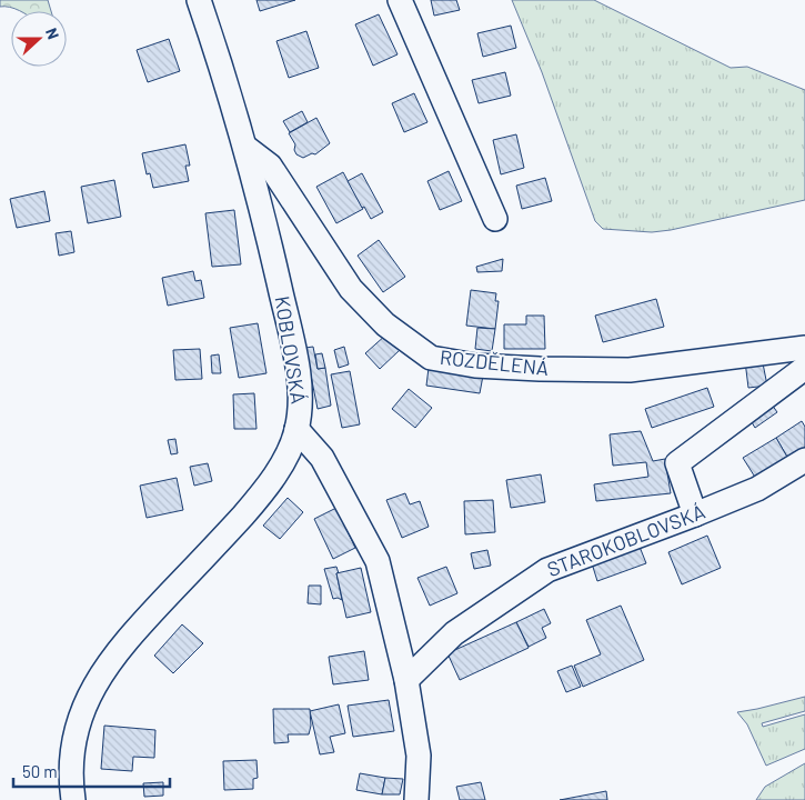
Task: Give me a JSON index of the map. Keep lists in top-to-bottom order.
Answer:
{
  "streets": {
    "street": ["KOBLOVSKÁ", "ROZDĚLENÁ", "STAROKOBLOVSKÁ"]
  },
  "crossings": [
    ["KOBLOVSKÁ", "ROZDĚLENÁ"]
  ],
  "scale_bar": "50 m",
  "north": "right"
}
